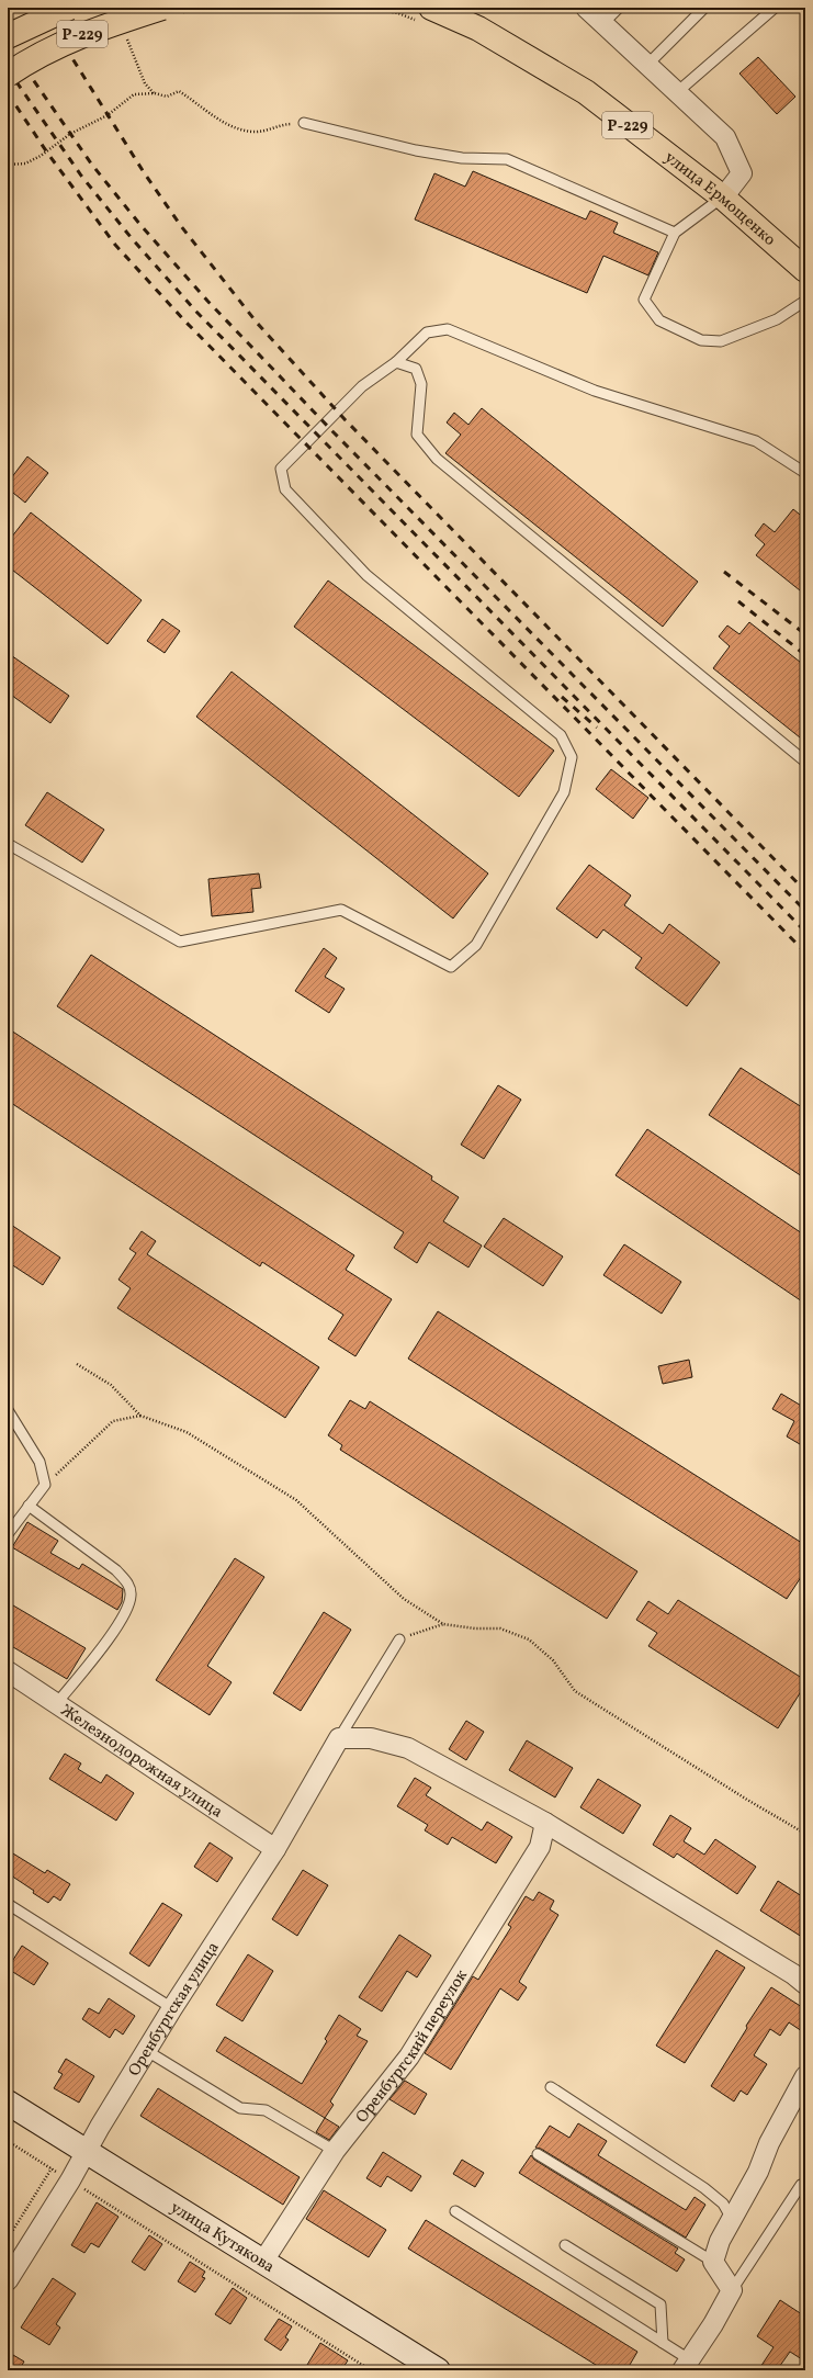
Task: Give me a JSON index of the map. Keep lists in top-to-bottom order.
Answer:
{
  "streets": {
    "highway": ["Р-229", "улица Ермощенко"],
    "main road": ["улица Кутякова"],
    "street": ["Железнодорожная улица", "Оренбургская улица", "Оренбургский переулок"]
  },
  "crossings": [
    ["Железнодорожная улица", "Оренбургская улица"],
    ["Оренбургская улица", "улица Кутякова"],
    ["Оренбургский переулок", "улица Кутякова"]
  ]
}
